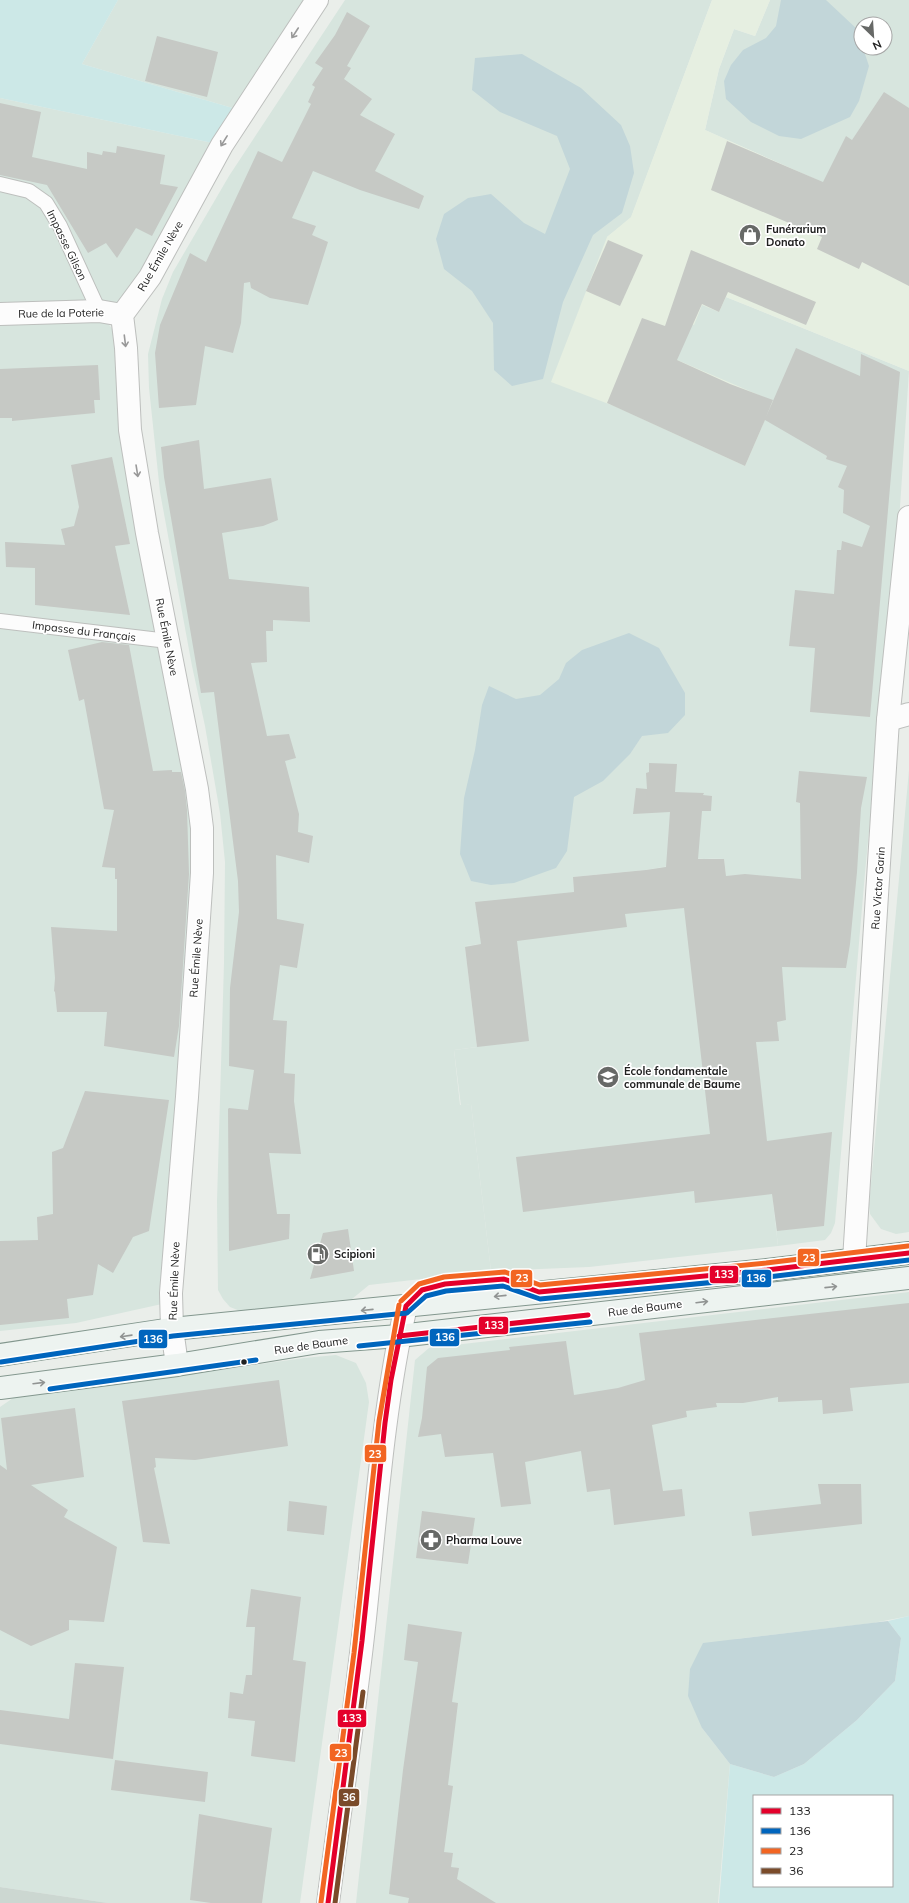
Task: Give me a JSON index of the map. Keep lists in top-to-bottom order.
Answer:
{
  "streets": {
    "main road": ["Rue de Baume"],
    "street": ["Rue Émile Nève", "Rue de la Poterie", "Rue Victor Garin"],
    "lane": ["Impasse Gilson", "Impasse du Français"]
  },
  "crossings": [
    ["Impasse Gilson", "Rue de la Poterie"],
    ["Rue Émile Nève", "Rue de la Poterie"],
    ["Rue Émile Nève", "Impasse du Français"],
    ["Rue Émile Nève", "Rue de Baume"]
  ],
  "one_way": ["Rue Émile Nève"],
  "places": {
    "shop": ["Funérarium Donato"],
    "school or university": ["École fondamentale communale de Baume"],
    "fuel station": ["Scipioni"],
    "pharmacy": ["Pharma Louve"]
  },
  "lines": [
    "transit line 23",
    "transit line 133",
    "transit line 136",
    "transit line 36"
  ],
  "legend": [
    "133",
    "136",
    "23",
    "36"
  ],
  "north": "bottom right"
}
